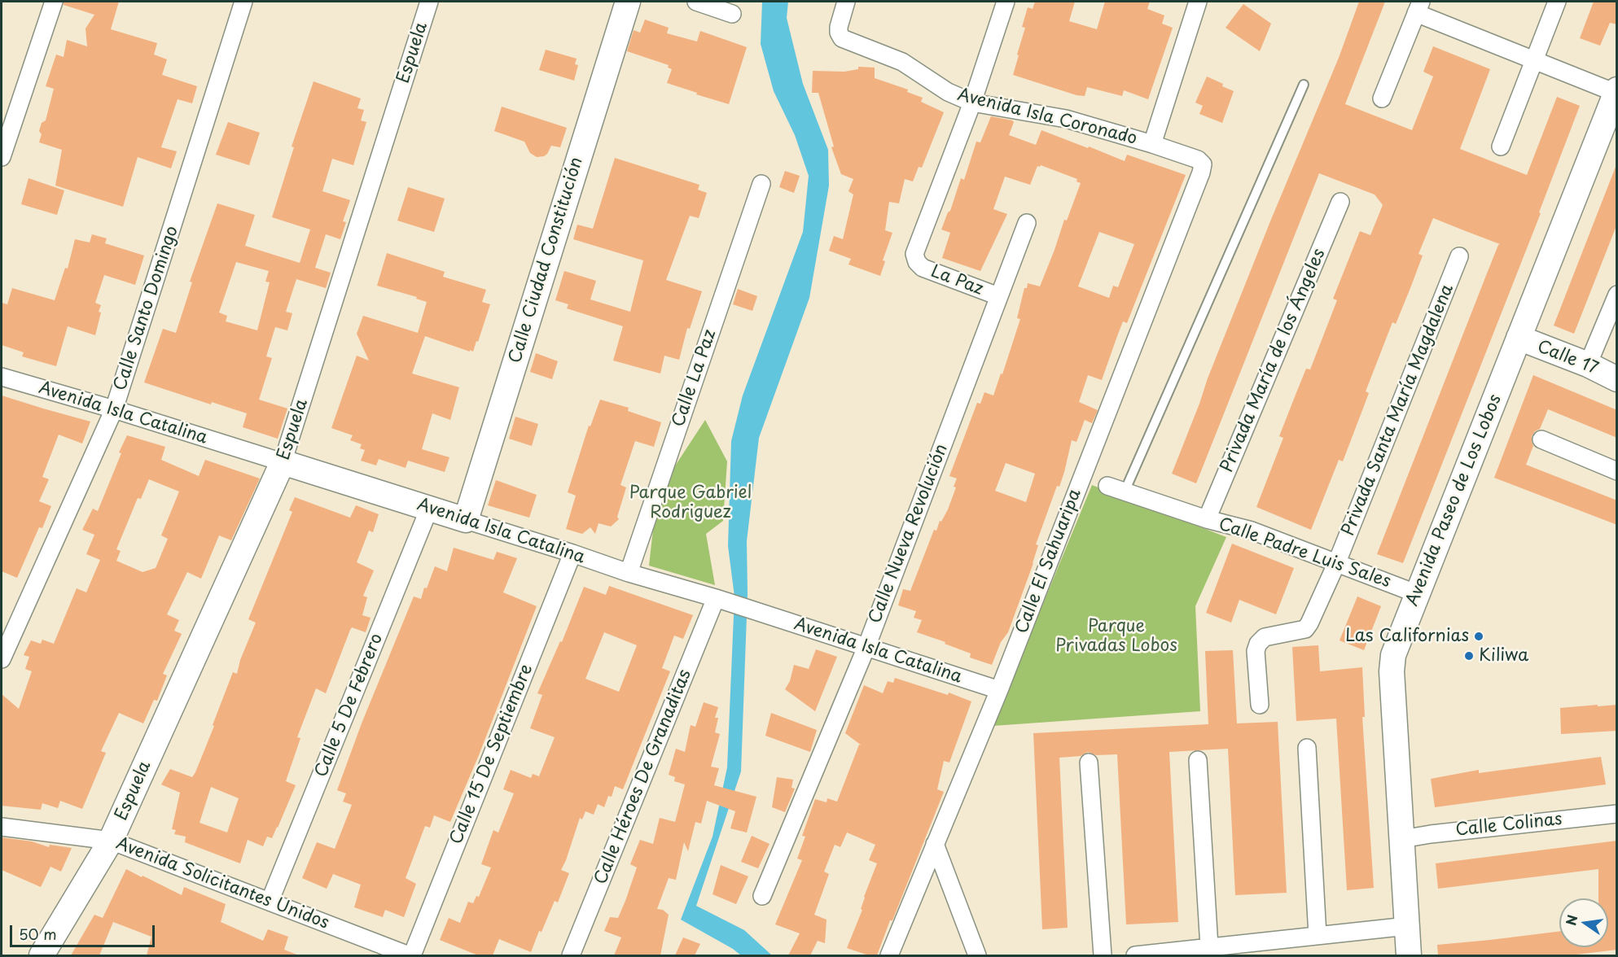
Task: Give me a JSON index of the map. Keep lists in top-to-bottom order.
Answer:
{
  "streets": {
    "street": [
      "Espuela",
      "Avenida Isla Coronado",
      "Calle Ciudad Constitución",
      "La Paz",
      "Calle Santo Domingo",
      "Calle 17",
      "Privada María de los Ángeles",
      "Calle La Paz",
      "Privada Santa María Magdalena",
      "Avenida Isla Catalina",
      "Avenida Paseo de Los Lobos",
      "Calle Nueva Revolución",
      "Calle Padre Luis Sales",
      "Calle El Sahuaripa",
      "Calle 5 De Febrero",
      "Calle 15 De Septiembre",
      "Calle Héroes De Granaditas",
      "Calle Colinas",
      "Avenida Solicitantes Unidos"
    ]
  },
  "crossings": [
    ["Espuela", "Avenida Isla Catalina"],
    ["Espuela", "Avenida Solicitantes Unidos"],
    ["Avenida Isla Coronado", "La Paz"],
    ["Avenida Isla Coronado", "Calle El Sahuaripa"],
    ["Calle Ciudad Constitución", "Avenida Isla Catalina"],
    ["La Paz", "Calle Nueva Revolución"],
    ["Calle Santo Domingo", "Avenida Isla Catalina"],
    ["Calle 17", "Avenida Paseo de Los Lobos"],
    ["Privada María de los Ángeles", "Calle Padre Luis Sales"],
    ["Calle La Paz", "Avenida Isla Catalina"],
    ["Privada Santa María Magdalena", "Calle Padre Luis Sales"],
    ["Avenida Isla Catalina", "Calle Nueva Revolución"],
    ["Avenida Isla Catalina", "Calle El Sahuaripa"],
    ["Avenida Isla Catalina", "Calle 5 De Febrero"],
    ["Avenida Isla Catalina", "Calle 15 De Septiembre"],
    ["Avenida Isla Catalina", "Calle Héroes De Granaditas"],
    ["Avenida Paseo de Los Lobos", "Calle Padre Luis Sales"],
    ["Avenida Paseo de Los Lobos", "Calle Colinas"],
    ["Calle 5 De Febrero", "Avenida Solicitantes Unidos"],
    ["Calle 15 De Septiembre", "Avenida Solicitantes Unidos"]
  ],
  "parks": ["Parque Gabriel Rodriguez", "Parque Privadas Lobos"],
  "places": ["Las Californias", "Kiliwa"],
  "scale_bar": "50 m",
  "north": "left"
}
